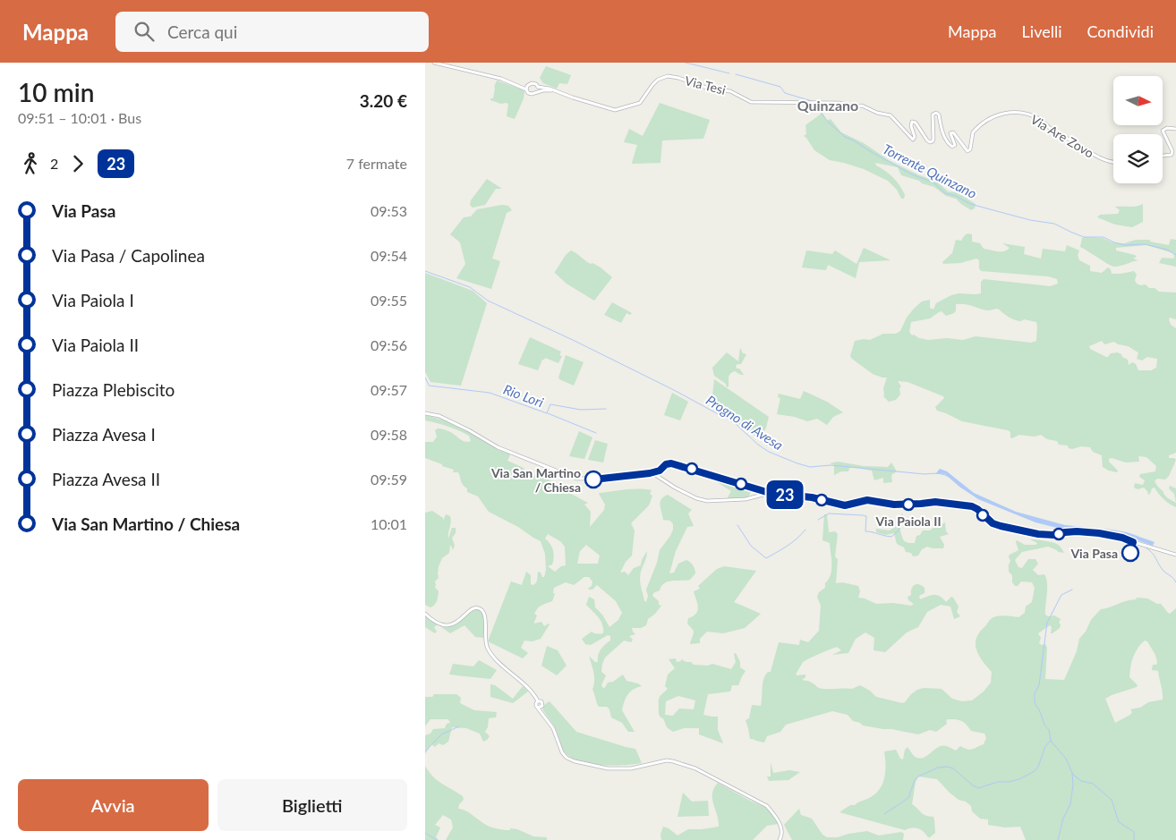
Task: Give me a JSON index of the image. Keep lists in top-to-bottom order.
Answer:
{
  "streets": {
    "street": ["Via Tesi", "Via Are Zovo"]
  },
  "crossings": [
    ["Via Tesi", "Via Are Zovo"]
  ],
  "districts": ["Quinzano"],
  "water": ["Torrente Quinzano", "Rio Lori", "Progno di Avesa"],
  "places": ["Via San Martino / Chiesa", "Via Paiola II", "Via Pasa"],
  "lines": ["bus line 23"],
  "north": "right",
  "page": {
    "header": "Mappa",
    "search": "Cerca qui",
    "nav": ["Mappa", "Livelli", "Condividi"],
    "heading": ["10 min", "09:51 – 10:01 · Bus", "3.20 €"],
    "on_map": "23",
    "legs": ["2", "23", "7 fermate"],
    "list": [
      {
        "name": "Via Pasa",
        "value": "09:53"
      },
      {
        "name": "Via Pasa / Capolinea",
        "value": "09:54"
      },
      {
        "name": "Via Paiola I",
        "value": "09:55"
      },
      {
        "name": "Via Paiola II",
        "value": "09:56"
      },
      {
        "name": "Piazza Plebiscito",
        "value": "09:57"
      },
      {
        "name": "Piazza Avesa I",
        "value": "09:58"
      },
      {
        "name": "Piazza Avesa II",
        "value": "09:59"
      },
      {
        "name": "Via San Martino / Chiesa",
        "value": "10:01"
      }
    ],
    "buttons": ["Avvia", "Biglietti"]
  }
}
